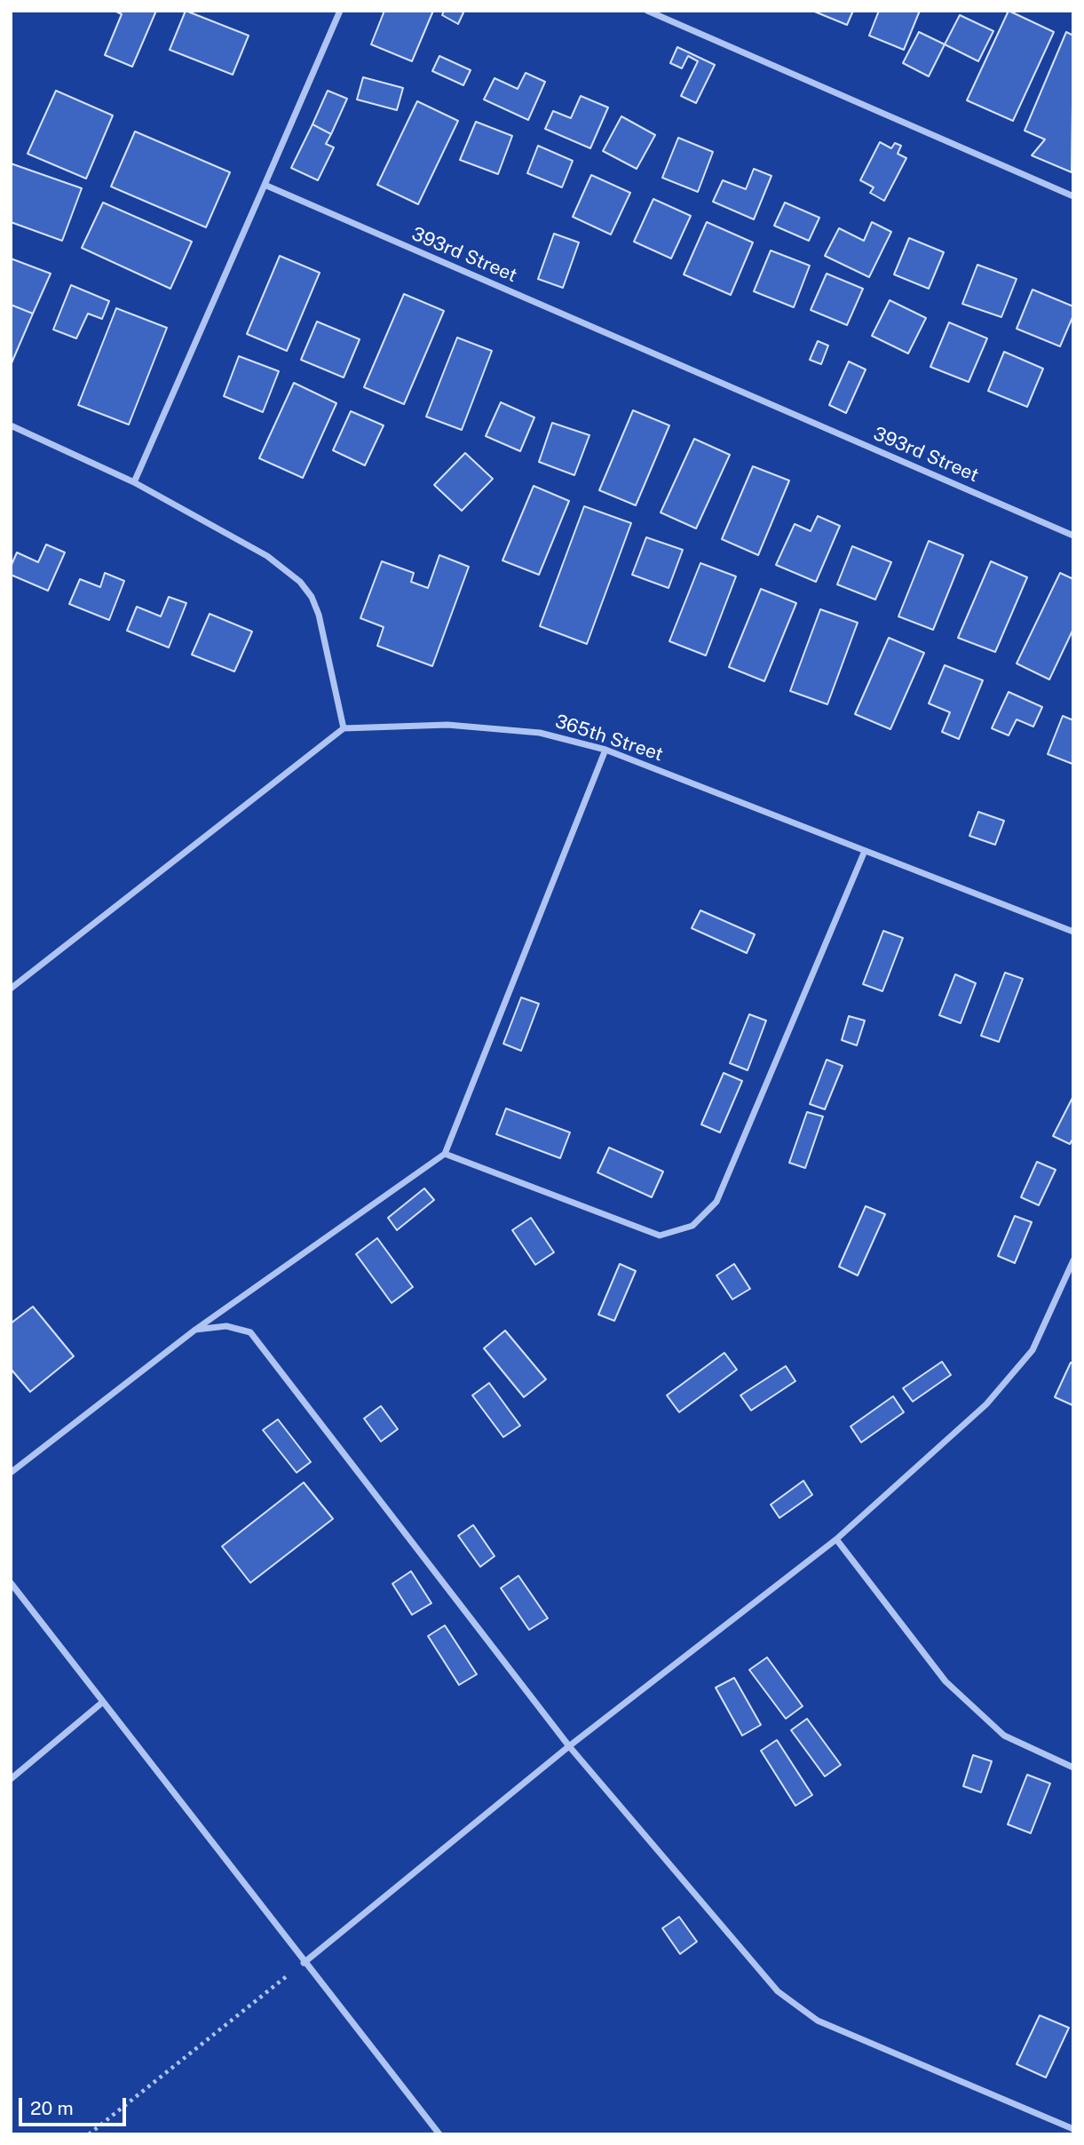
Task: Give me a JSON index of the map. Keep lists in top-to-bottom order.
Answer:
{
  "streets": {
    "street": ["393rd Street", "365th Street"]
  },
  "scale_bar": "20 m"
}
